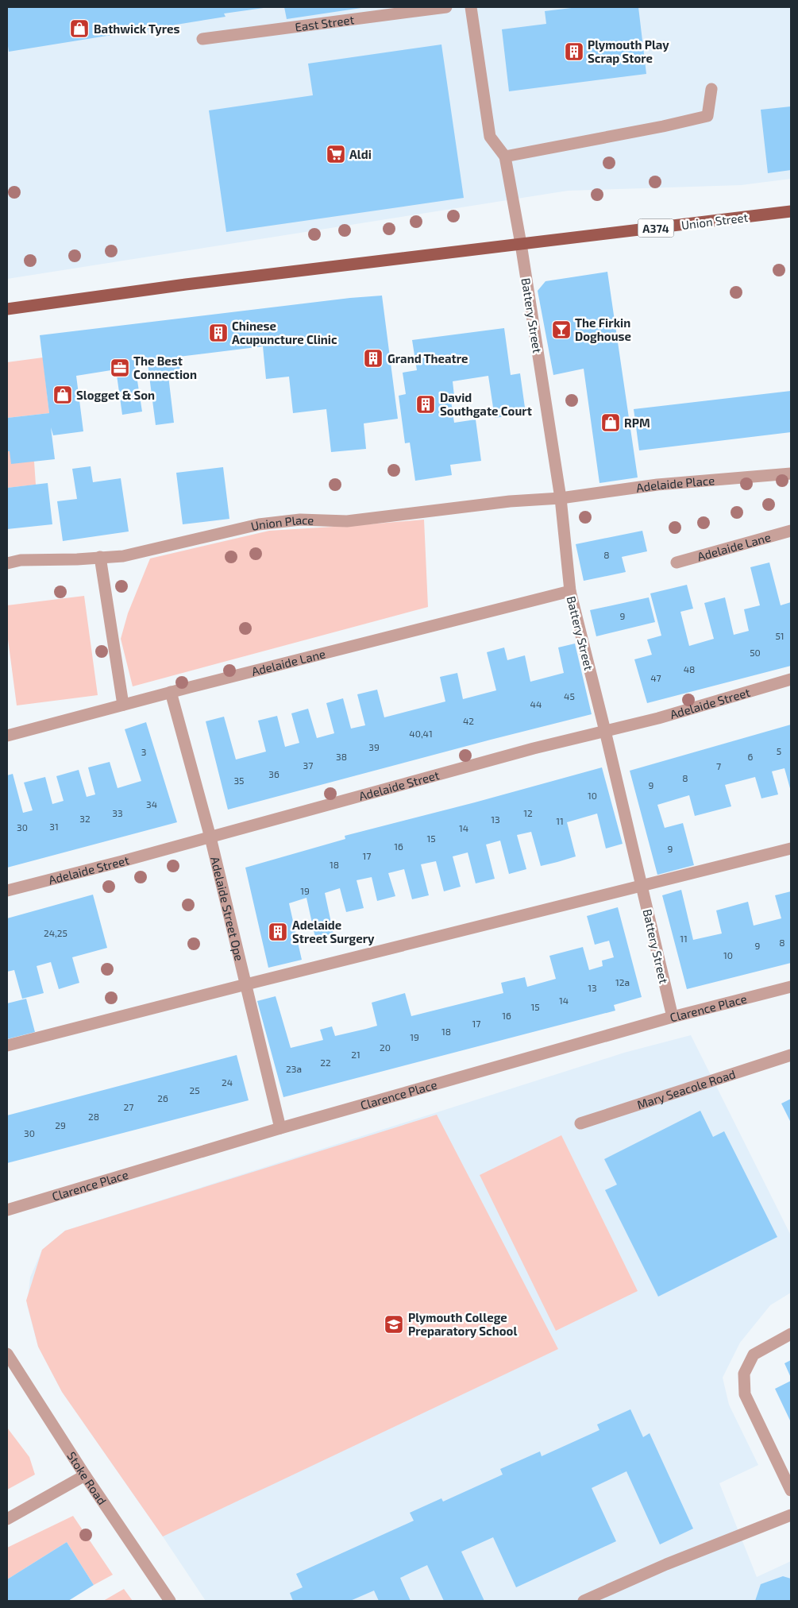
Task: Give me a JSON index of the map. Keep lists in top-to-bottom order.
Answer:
{
  "streets": {
    "main road": ["Union Street", "A374"],
    "street": [
      "East Street",
      "Battery Street",
      "Adelaide Place",
      "Union Place",
      "Adelaide Lane",
      "Adelaide Street",
      "Adelaide Street Ope",
      "Clarence Place",
      "Mary Seacole Road",
      "Stoke Road"
    ]
  },
  "crossings": [
    ["Union Street", "Battery Street"],
    ["Battery Street", "Adelaide Place"],
    ["Battery Street", "Union Place"],
    ["Battery Street", "Adelaide Lane"],
    ["Battery Street", "Adelaide Street"],
    ["Battery Street", "Clarence Place"],
    ["Adelaide Place", "Union Place"],
    ["Adelaide Lane", "Adelaide Street Ope"],
    ["Adelaide Street", "Adelaide Street Ope"],
    ["Adelaide Street Ope", "Clarence Place"]
  ],
  "places": {
    "shop": ["Bathwick Tyres", "Slogget & Son", "RPM"],
    "building": [
      "Plymouth Play Scrap Store",
      "Chinese Acupuncture Clinic",
      "Grand Theatre",
      "David Southgate Court",
      "Adelaide Street Surgery"
    ],
    "supermarket": ["Aldi"],
    "bar": ["The Firkin Doghouse"],
    "office": ["The Best Connection"],
    "school or university": ["Plymouth College Preparatory School"]
  },
  "house_numbers": [
    "8",
    "9",
    "51",
    "50",
    "48",
    "47",
    "45",
    "44",
    "42",
    "40,41",
    "39",
    "5",
    "3",
    "38",
    "6",
    "37",
    "7",
    "36",
    "8",
    "35",
    "9",
    "10",
    "34",
    "33",
    "12",
    "32",
    "13",
    "11",
    "31",
    "30",
    "14",
    "15",
    "16",
    "9",
    "17",
    "18",
    "19",
    "24,25",
    "11",
    "8",
    "9",
    "10",
    "12a",
    "13",
    "14",
    "15",
    "16",
    "17",
    "18",
    "19",
    "20",
    "21",
    "22",
    "23a",
    "24",
    "25",
    "26",
    "27",
    "28",
    "29",
    "30"
  ]
}
